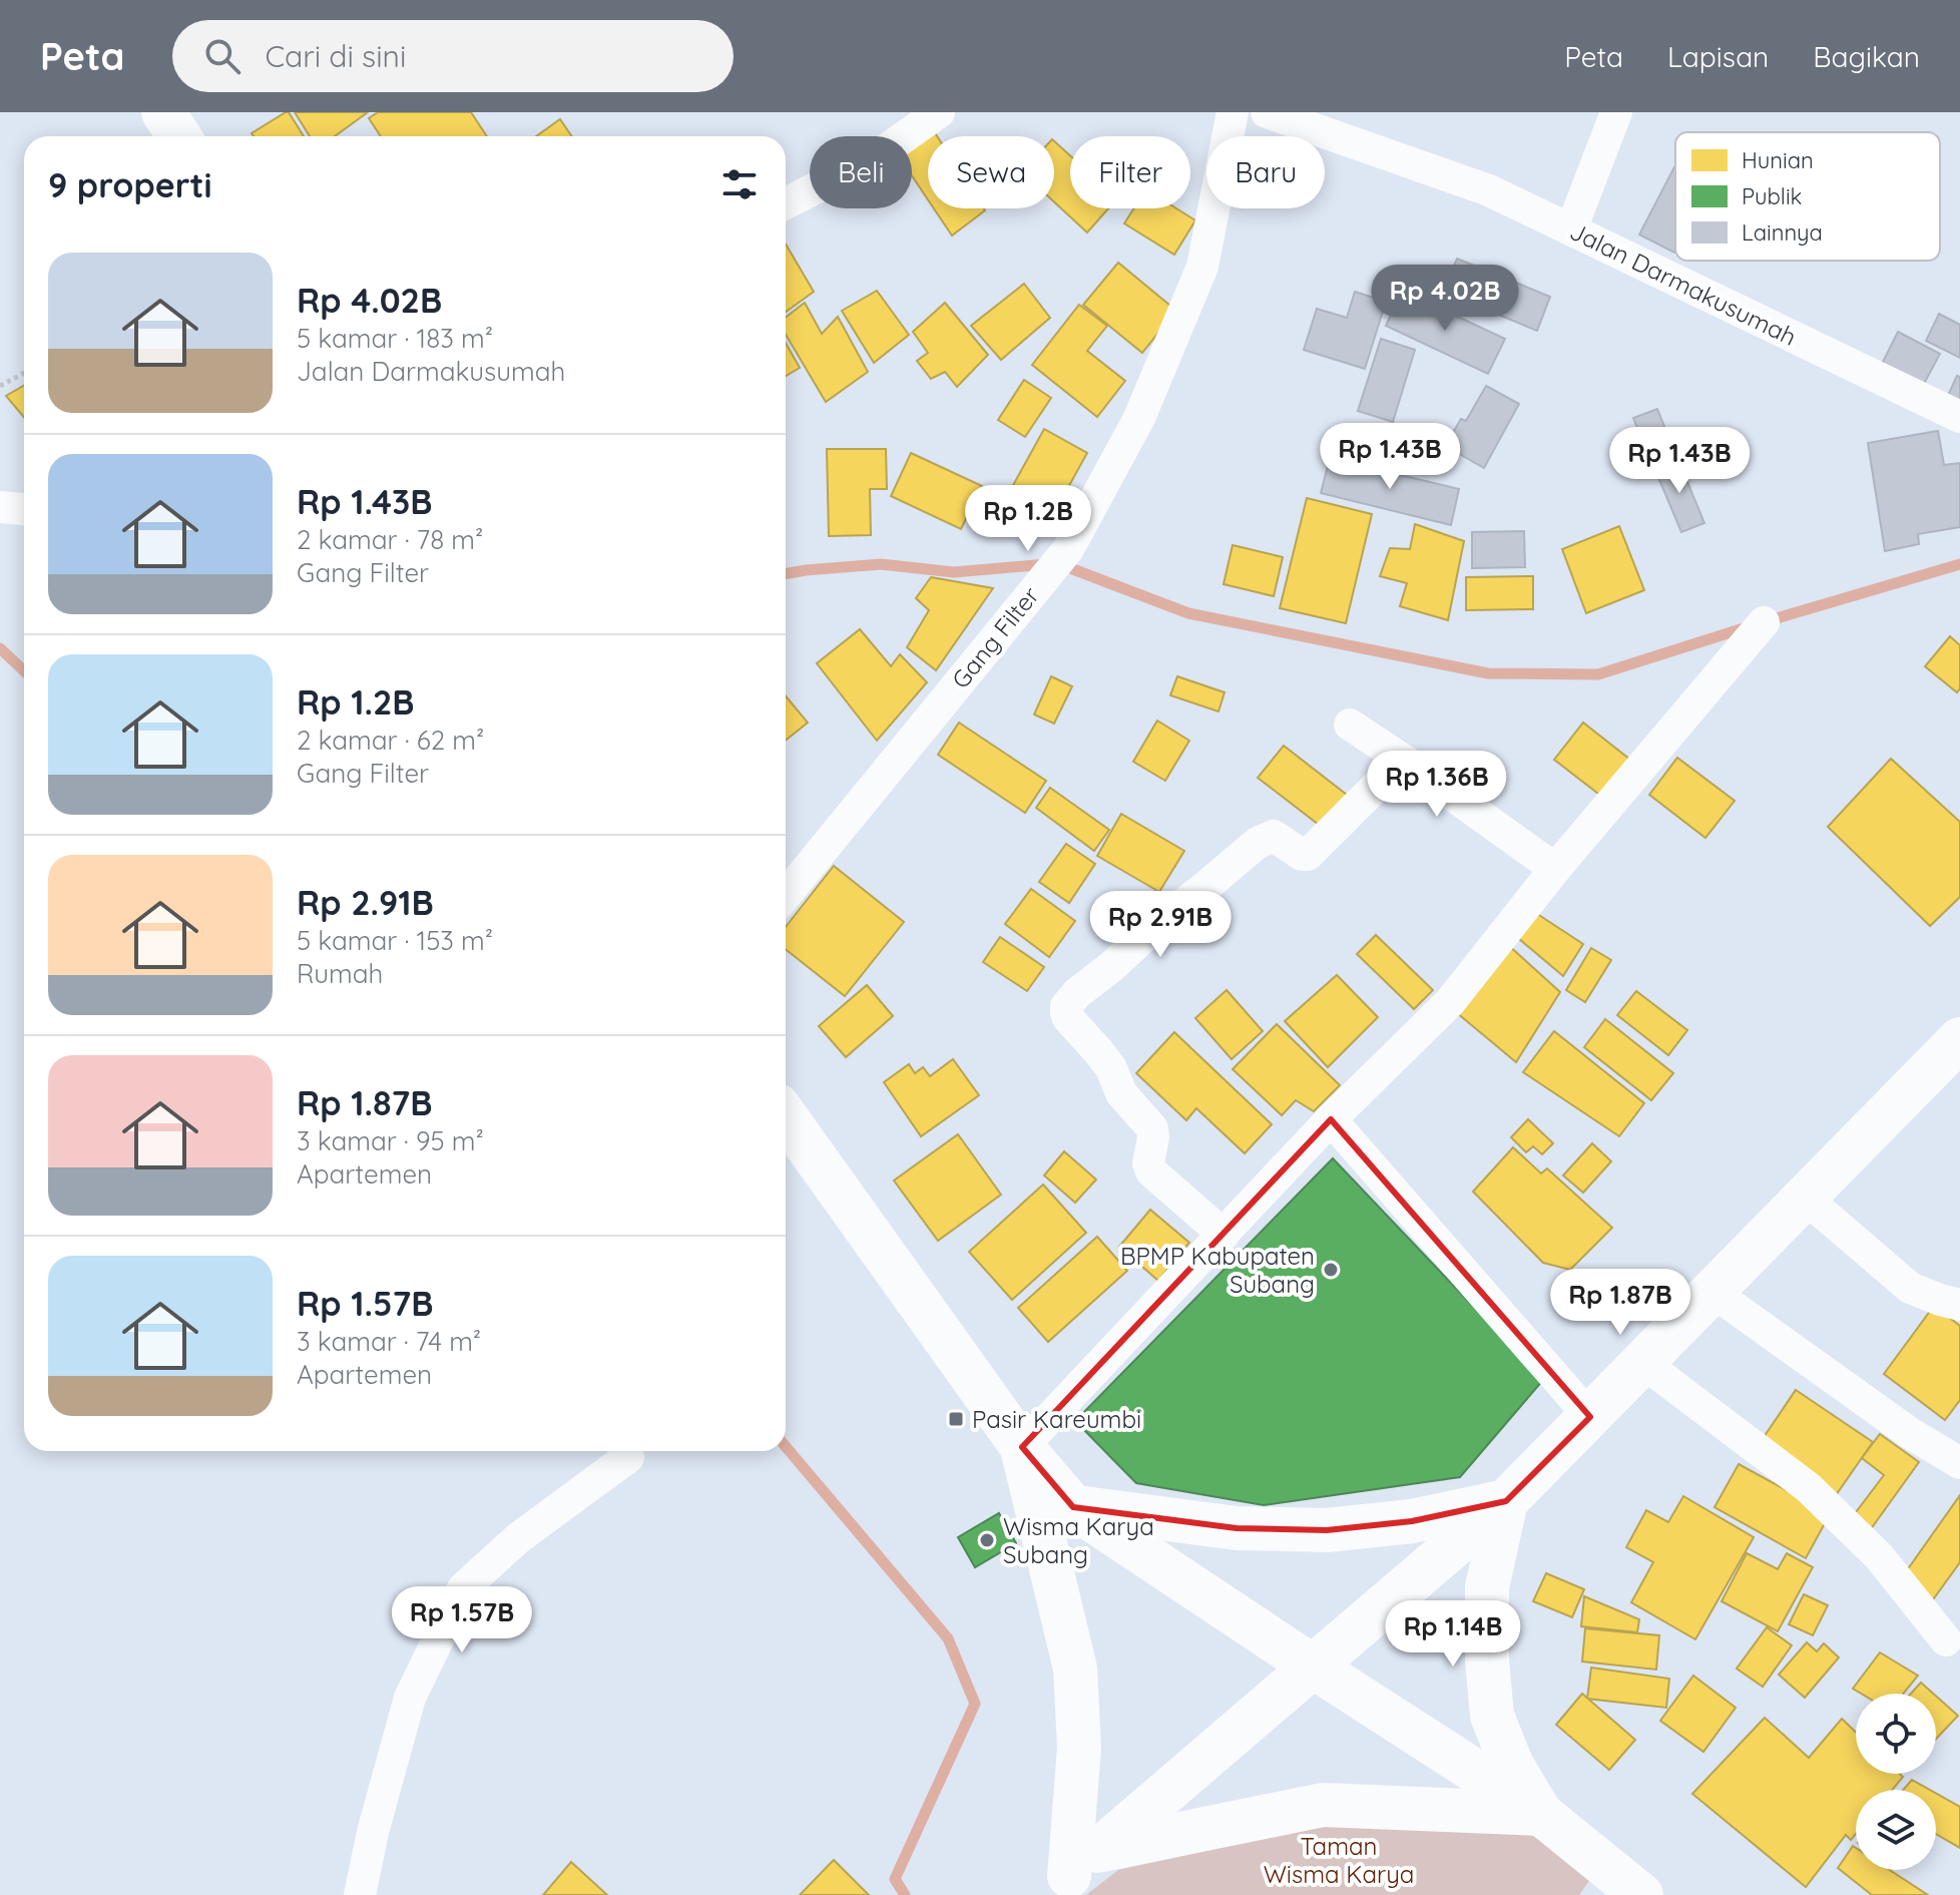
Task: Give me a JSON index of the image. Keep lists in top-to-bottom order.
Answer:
{
  "streets": {
    "street": ["Jalan Darmakusumah", "Gang Filter"]
  },
  "parks": ["Taman Wisma Karya"],
  "places": {
    "other": ["BPMP Kabupaten Subang", "Wisma Karya Subang"],
    "transit": ["Pasir Kareumbi"]
  },
  "legend": ["Hunian", "Publik", "Lainnya"],
  "page": {
    "header": "Peta",
    "search": "Cari di sini",
    "nav": ["Peta", "Lapisan", "Bagikan"],
    "chip": [
      "Beli",
      "Sewa",
      "Filter",
      "Baru"
    ],
    "heading": "9 properti",
    "list": [
      {
        "name": "Rp 4.02B",
        "note": "5 kamar · 183 m² · Jalan Darmakusumah"
      },
      {
        "name": "Rp 1.43B",
        "note": "2 kamar · 78 m² · Gang Filter"
      },
      {
        "name": "Rp 1.2B",
        "note": "2 kamar · 62 m² · Gang Filter"
      },
      {
        "name": "Rp 2.91B",
        "note": "5 kamar · 153 m² · Rumah"
      },
      {
        "name": "Rp 1.87B",
        "note": "3 kamar · 95 m² · Apartemen"
      },
      {
        "name": "Rp 1.57B",
        "note": "3 kamar · 74 m² · Apartemen"
      }
    ],
    "price": [
      "Rp 4.02B",
      "Rp 1.43B",
      "Rp 1.43B",
      "Rp 1.2B",
      "Rp 1.36B",
      "Rp 2.91B",
      "Rp 1.87B",
      "Rp 1.57B",
      "Rp 1.14B"
    ]
  }
}
